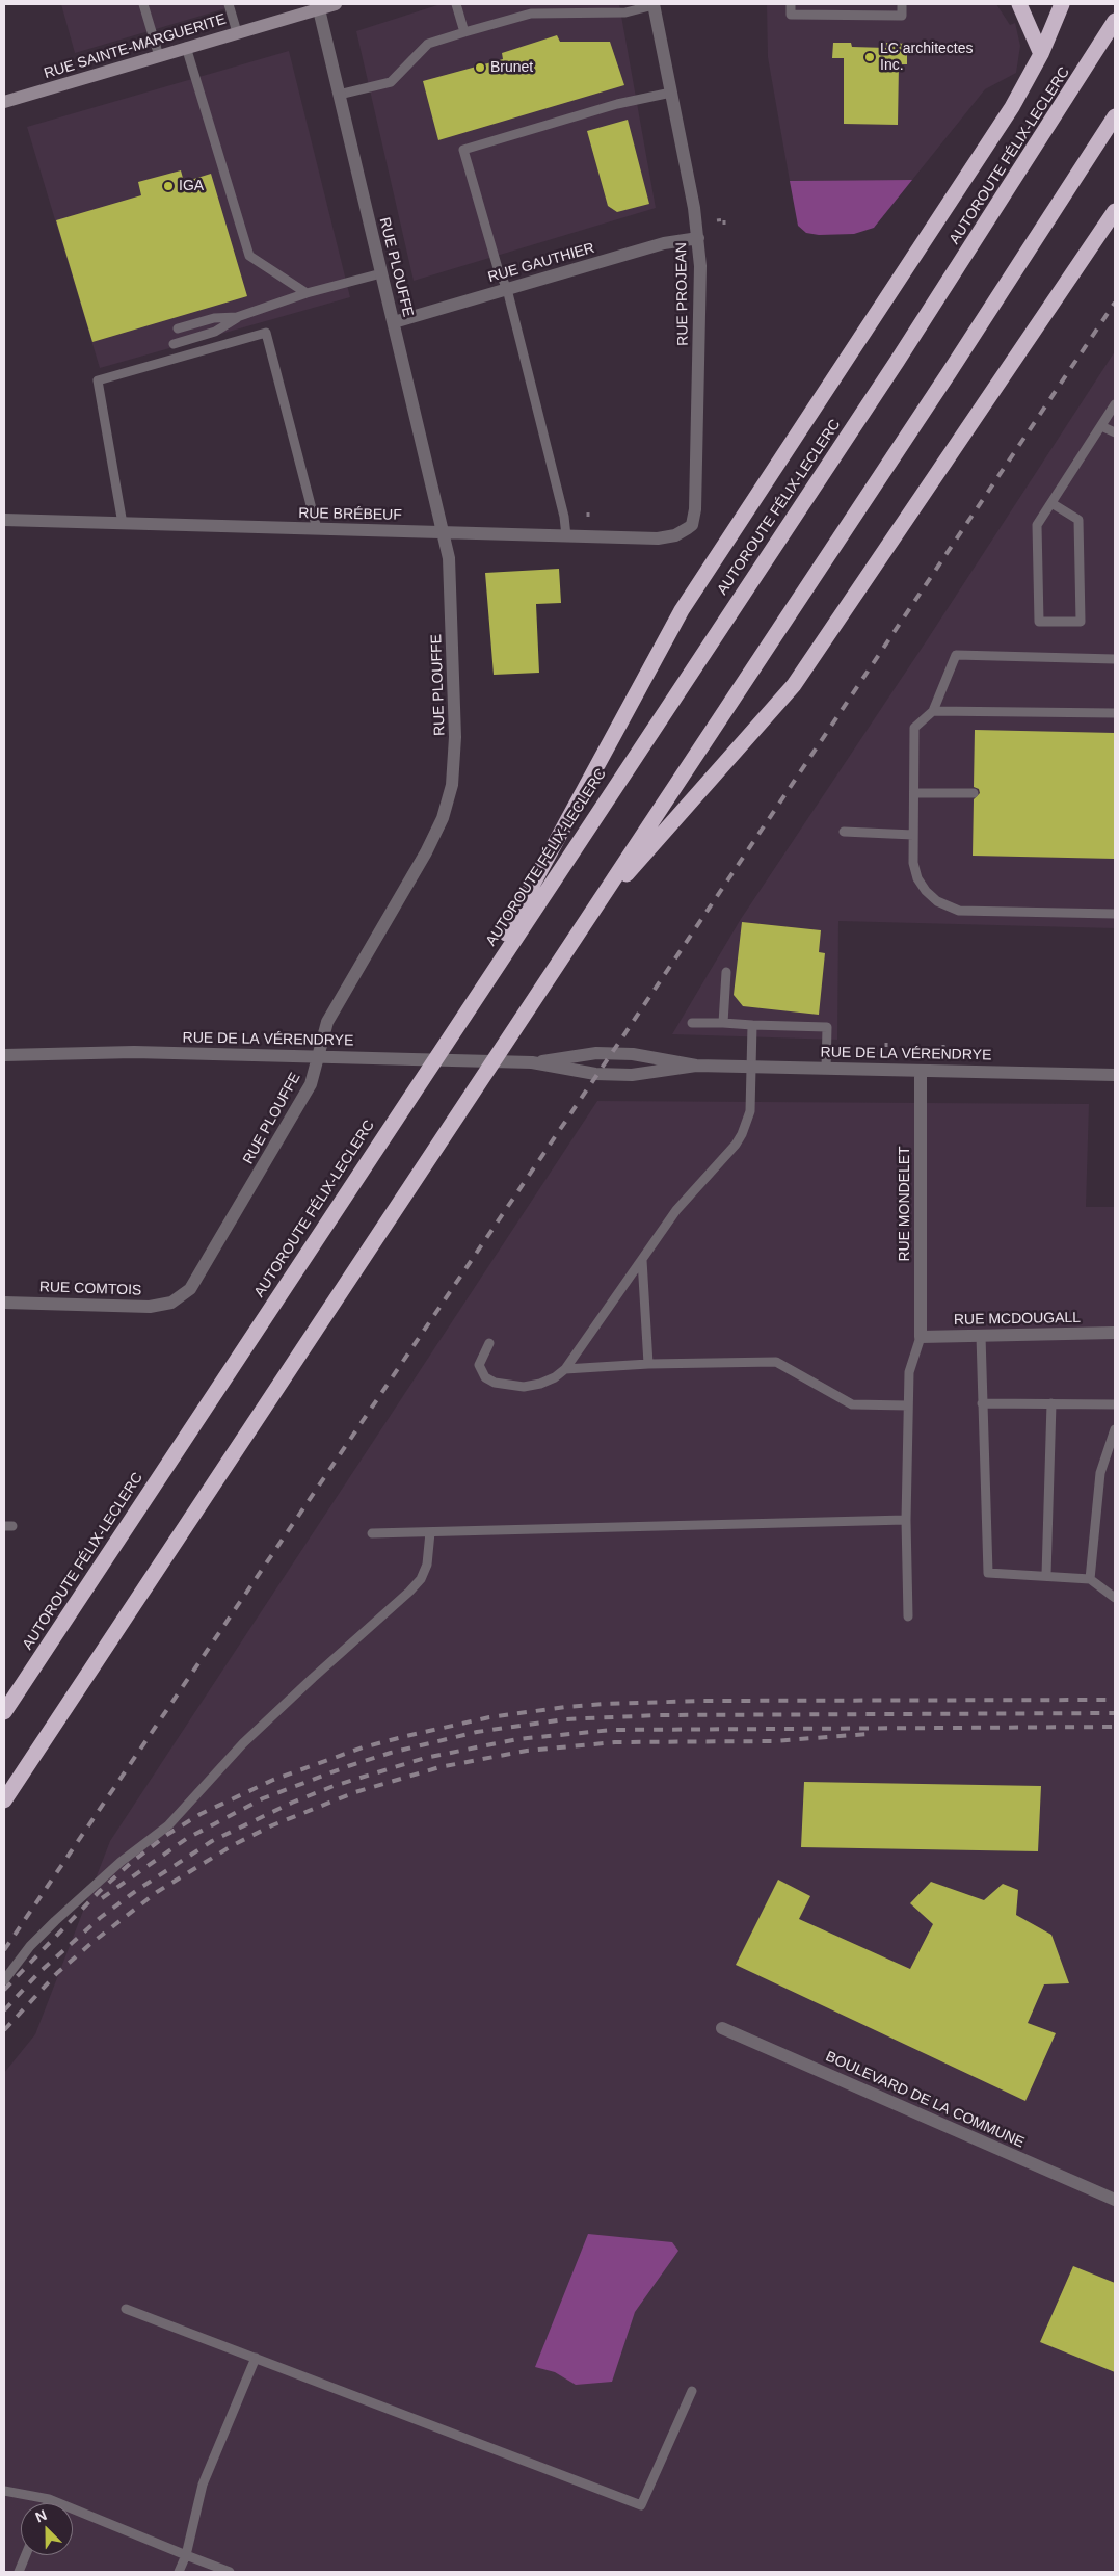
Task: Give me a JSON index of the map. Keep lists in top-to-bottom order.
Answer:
{
  "streets": {
    "highway": ["AUTOROUTE FÉLIX-LECLERC"],
    "street": [
      "RUE SAINTE-MARGUERITE",
      "RUE GAUTHIER",
      "RUE PLOUFFE",
      "RUE PROJEAN",
      "RUE BRÉBEUF",
      "RUE DE LA VÉRENDRYE",
      "RUE MONDELET",
      "RUE COMTOIS",
      "RUE MCDOUGALL",
      "BOULEVARD DE LA COMMUNE"
    ]
  },
  "crossings": [
    ["RUE SAINTE-MARGUERITE", "RUE PLOUFFE"],
    ["RUE GAUTHIER", "RUE PLOUFFE"],
    ["RUE GAUTHIER", "RUE PROJEAN"],
    ["RUE PLOUFFE", "RUE BRÉBEUF"],
    ["RUE PLOUFFE", "RUE DE LA VÉRENDRYE"],
    ["RUE PLOUFFE", "RUE COMTOIS"],
    ["RUE PROJEAN", "RUE BRÉBEUF"],
    ["RUE DE LA VÉRENDRYE", "RUE MONDELET"],
    ["RUE MONDELET", "RUE MCDOUGALL"]
  ],
  "places": ["LC architectes Inc.", "Brunet", "IGA"],
  "north": "top left"
}
